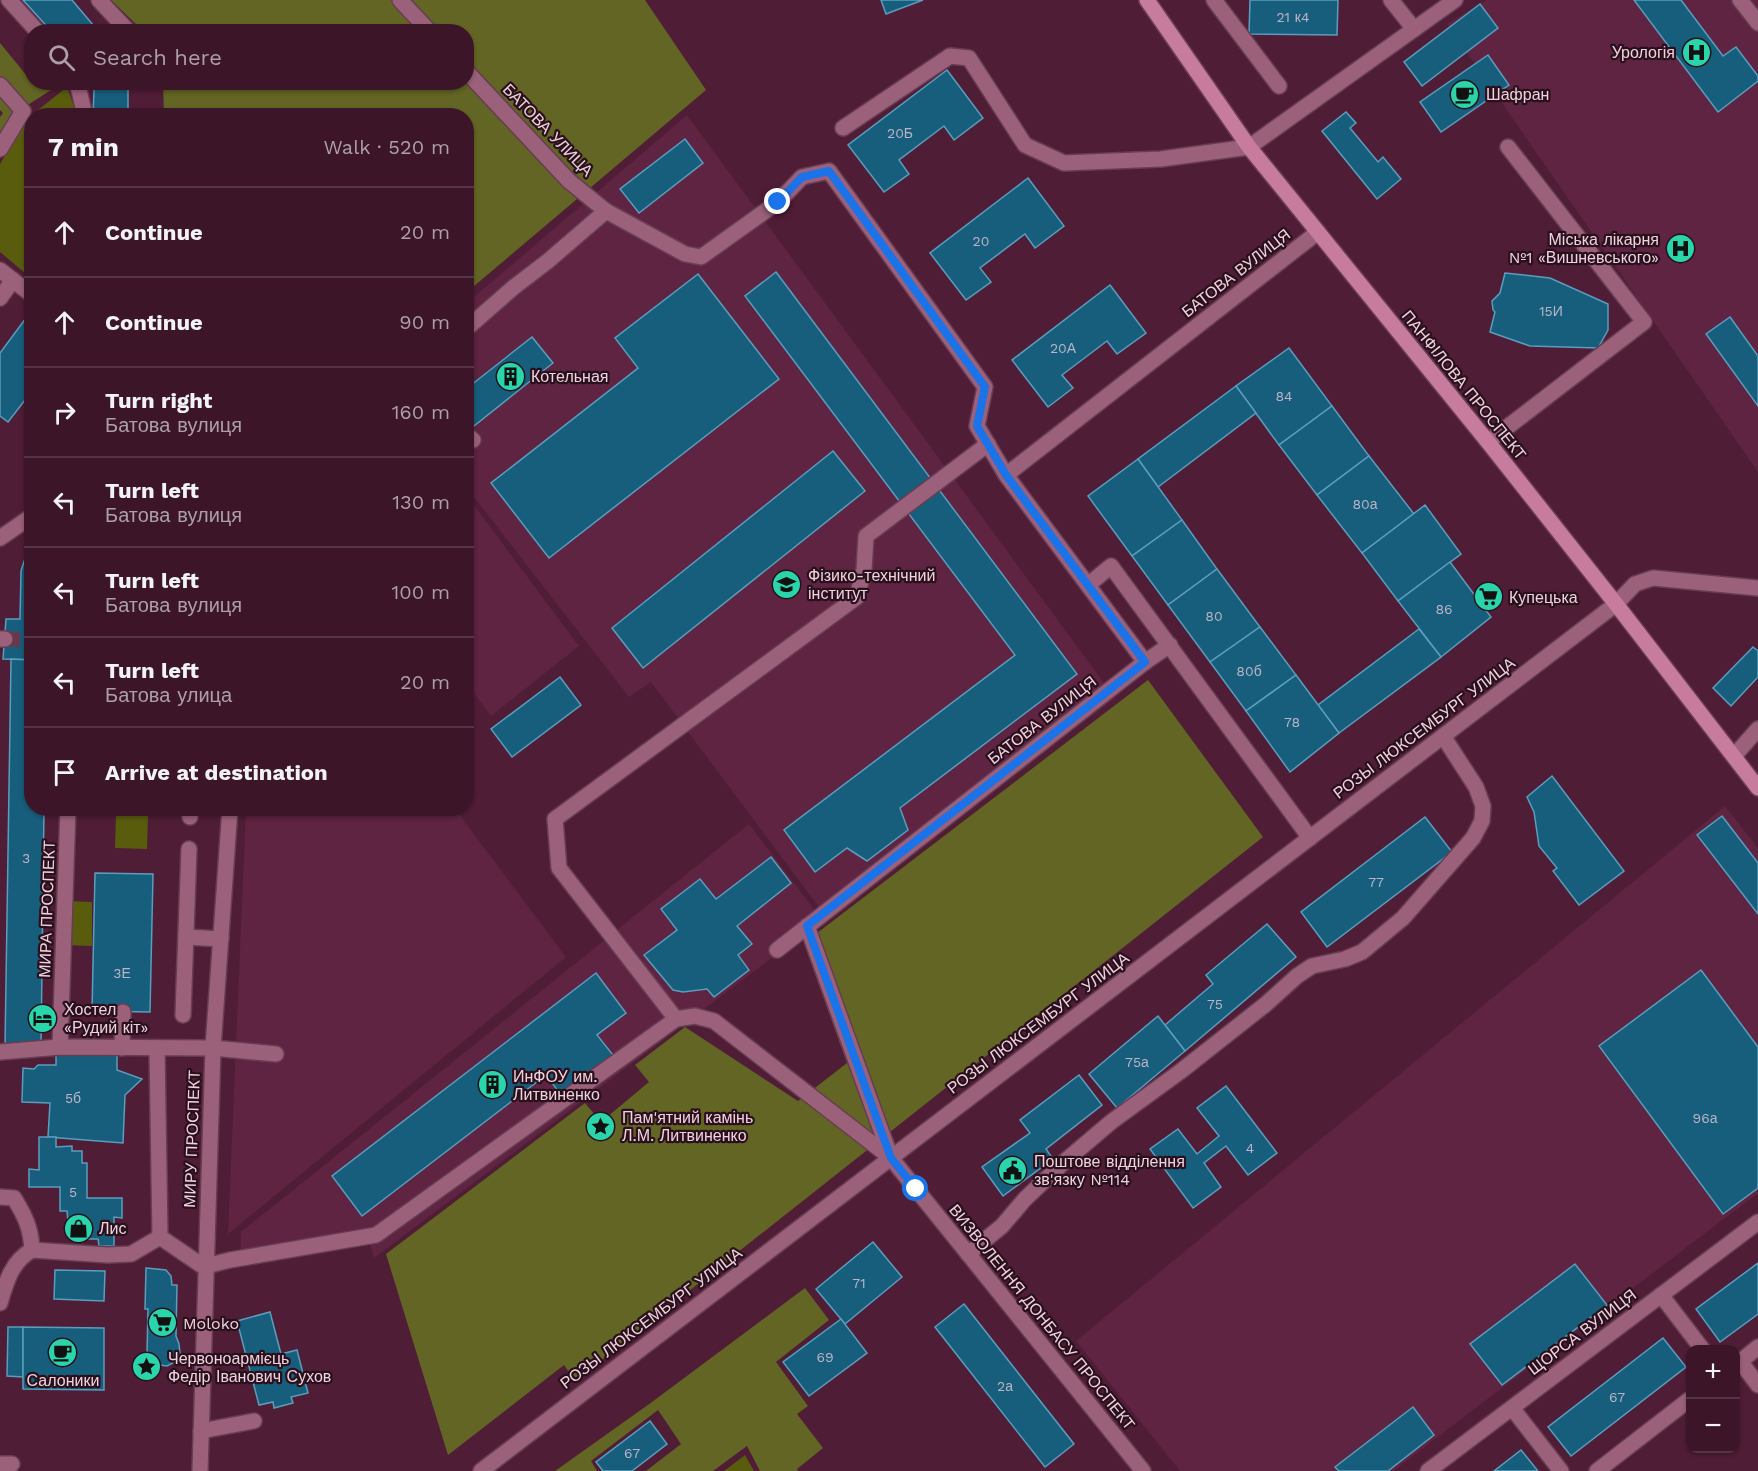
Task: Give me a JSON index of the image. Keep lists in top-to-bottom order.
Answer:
{
  "streets": {
    "main road": ["ПАНФІЛОВА ПРОСПЕКТ"],
    "street": [
      "БАТОВА УЛИЦА",
      "БАТОВА ВУЛИЦЯ",
      "РОЗЫ ЛЮКСЕМБУРГ УЛИЦА",
      "МИРА ПРОСПЕКТ",
      "МИРУ ПРОСПЕКТ",
      "ВИЗВОЛЕННЯ ДОНБАСУ ПРОСПЕКТ",
      "ЩОРСА ВУЛИЦЯ"
    ]
  },
  "crossings": [
    ["БАТОВА ВУЛИЦЯ", "ПАНФІЛОВА ПРОСПЕКТ"],
    ["ПАНФІЛОВА ПРОСПЕКТ", "РОЗЫ ЛЮКСЕМБУРГ УЛИЦА"],
    ["РОЗЫ ЛЮКСЕМБУРГ УЛИЦА", "ВИЗВОЛЕННЯ ДОНБАСУ ПРОСПЕКТ"]
  ],
  "places": {
    "hospital": ["Урологія", "Міська лікарня №1 «Вишневського»"],
    "cafe": ["Шафран", "Салоники"],
    "building": ["Котельная", "ИнФОУ им. Литвиненко"],
    "school or university": ["Фізико-технічний інститут"],
    "supermarket": ["Купецька", "Moloko"],
    "hotel": ["Хостел «Рудий кіт»"],
    "place": ["Пам'ятний камінь Л.М. Литвиненко", "Червоноармієць Федір Іванович Сухов"],
    "public building": ["Поштове відділення зв'язку №114"],
    "shop": ["Лис"]
  },
  "house_numbers": [
    "21 к4",
    "20Б",
    "20",
    "15И",
    "20А",
    "84",
    "80а",
    "86",
    "80",
    "80б",
    "78",
    "3",
    "77",
    "3Е",
    "75",
    "75а",
    "5б",
    "96а",
    "4",
    "5",
    "71",
    "69",
    "2а",
    "67",
    "67"
  ],
  "page": {
    "search": "Search here",
    "heading": ["7 min", "Walk · 520 m"],
    "list": [
      ["Continue", "20 m"],
      ["Continue", "90 m"],
      ["Turn right", "Батова вулиця", "160 m"],
      ["Turn left", "Батова вулиця", "130 m"],
      ["Turn left", "Батова вулиця", "100 m"],
      ["Turn left", "Батова улица", "20 m"],
      "Arrive at destination"
    ],
    "map_buttons": ["+", "−"]
  }
}
